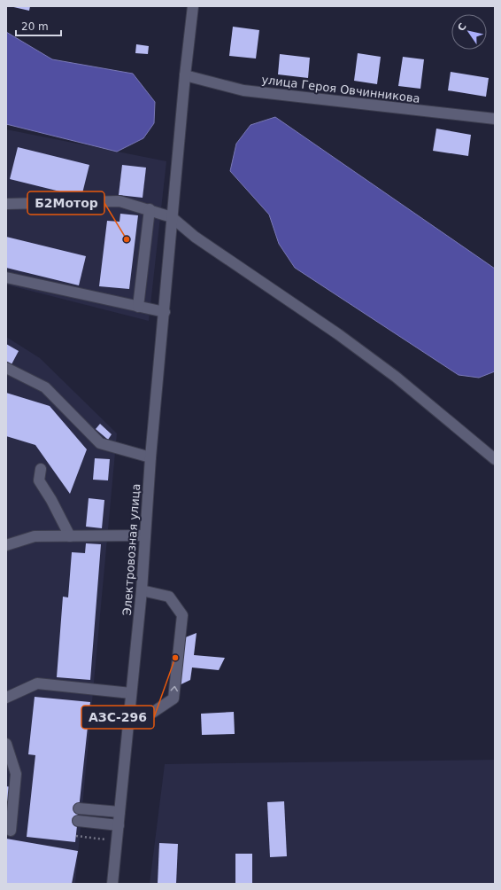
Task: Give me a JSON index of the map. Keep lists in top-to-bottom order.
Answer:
{
  "streets": {
    "street": ["улица Героя Овчинникова", "Электровозная улица"]
  },
  "crossings": [
    ["улица Героя Овчинникова", "Электровозная улица"]
  ],
  "places": ["Б2Мотор", "АЗС-296"],
  "scale_bar": "20 m",
  "north": "top left"
}
